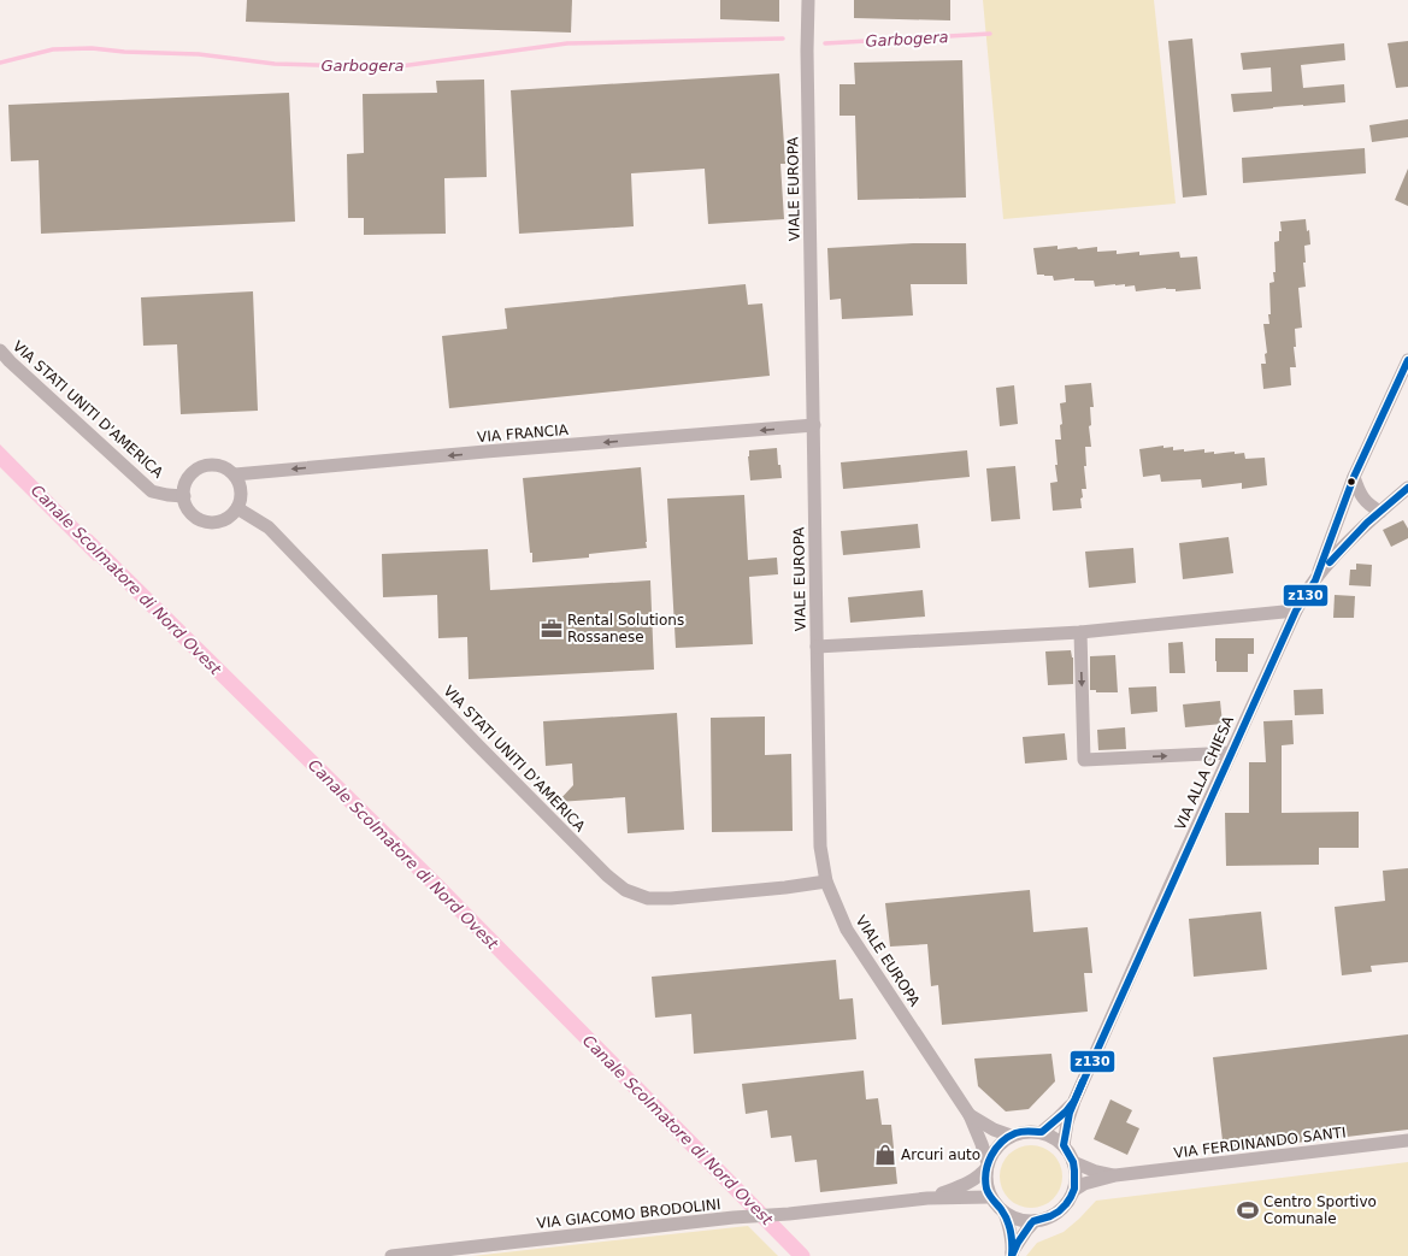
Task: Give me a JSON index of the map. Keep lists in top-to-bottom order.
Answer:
{
  "streets": {
    "street": [
      "VIALE EUROPA",
      "VIA STATI UNITI D'AMERICA",
      "VIA FRANCIA",
      "VIA ALLA CHIESA",
      "VIA FERDINANDO SANTI",
      "VIA GIACOMO BRODOLINI"
    ]
  },
  "crossings": [
    ["VIALE EUROPA", "VIA STATI UNITI D'AMERICA"],
    ["VIALE EUROPA", "VIA FRANCIA"],
    ["VIALE EUROPA", "VIA ALLA CHIESA"],
    ["VIALE EUROPA", "VIA FERDINANDO SANTI"],
    ["VIALE EUROPA", "VIA GIACOMO BRODOLINI"],
    ["VIA STATI UNITI D'AMERICA", "VIA FRANCIA"],
    ["VIA ALLA CHIESA", "VIA FERDINANDO SANTI"],
    ["VIA ALLA CHIESA", "VIA GIACOMO BRODOLINI"],
    ["VIA FERDINANDO SANTI", "VIA GIACOMO BRODOLINI"]
  ],
  "one_way": ["VIA FRANCIA"],
  "water": ["Garbogera", "Canale Scolmatore di Nord Ovest"],
  "places": {
    "office": ["Rental Solutions Rossanese"],
    "shop": ["Arcuri auto"],
    "sports": ["Centro Sportivo Comunale"]
  },
  "lines": ["transit line z130"]
}
